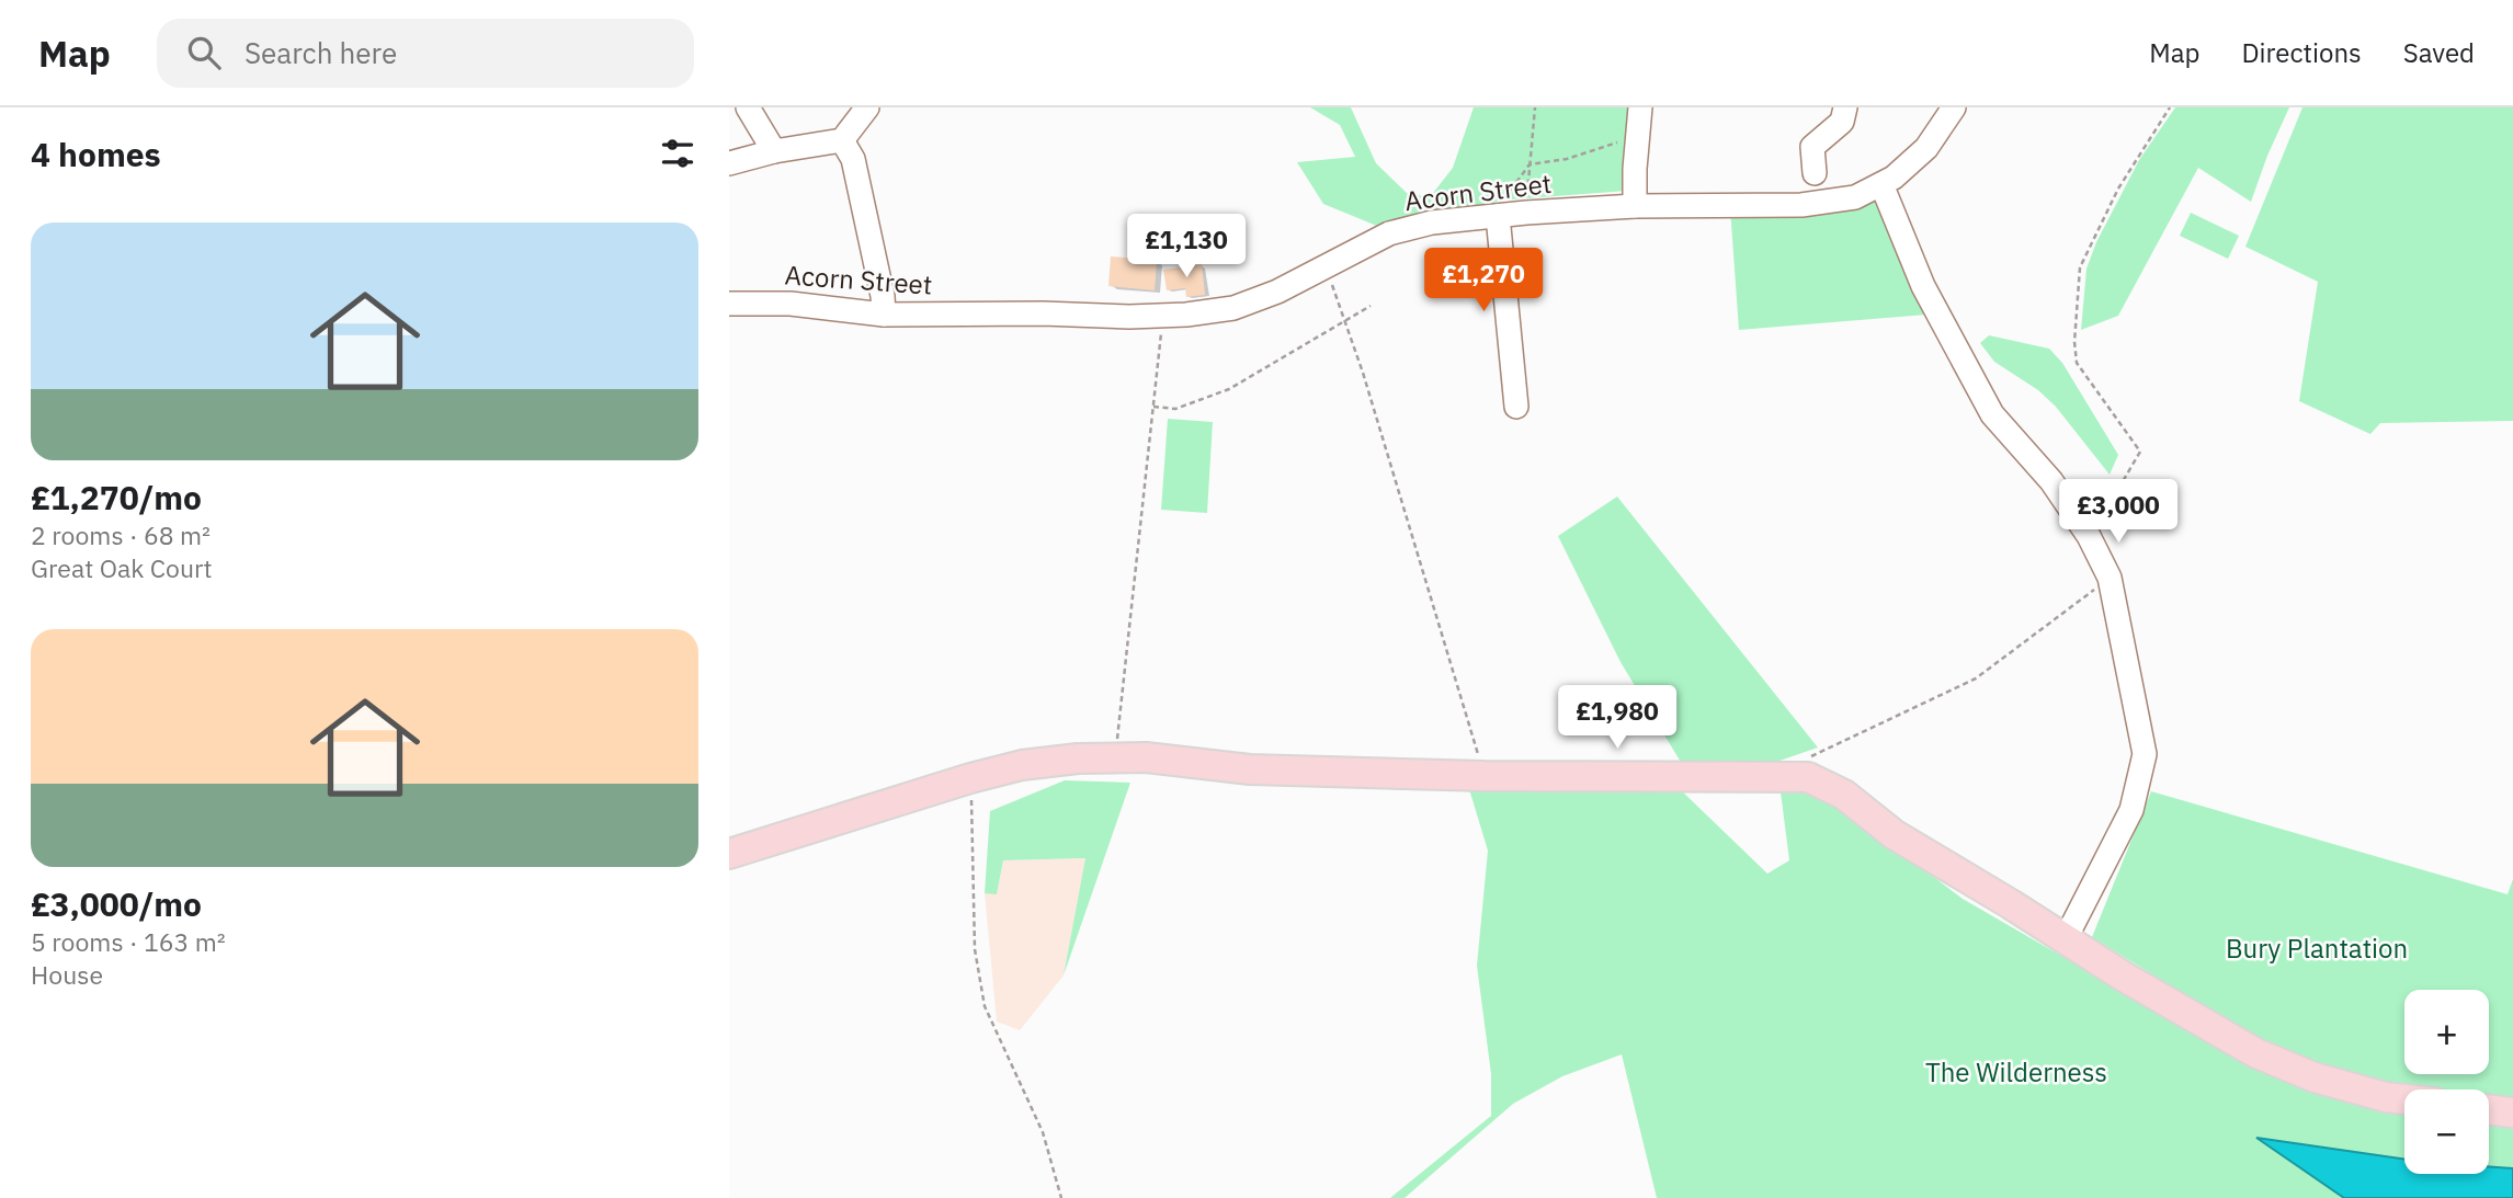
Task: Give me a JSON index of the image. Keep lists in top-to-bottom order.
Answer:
{
  "streets": {
    "street": ["Acorn Street"]
  },
  "parks": ["Bury Plantation", "The Wilderness"],
  "page": {
    "header": "Map",
    "search": "Search here",
    "nav": ["Map", "Directions", "Saved"],
    "heading": "4 homes",
    "list": [
      {
        "name": "£1,270/mo",
        "note": "2 rooms · 68 m² · Great Oak Court"
      },
      {
        "name": "£3,000/mo",
        "note": "5 rooms · 163 m² · House"
      }
    ],
    "price": [
      "£1,130",
      "£1,270",
      "£3,000",
      "£1,980"
    ],
    "map_buttons": ["+", "−"]
  }
}
